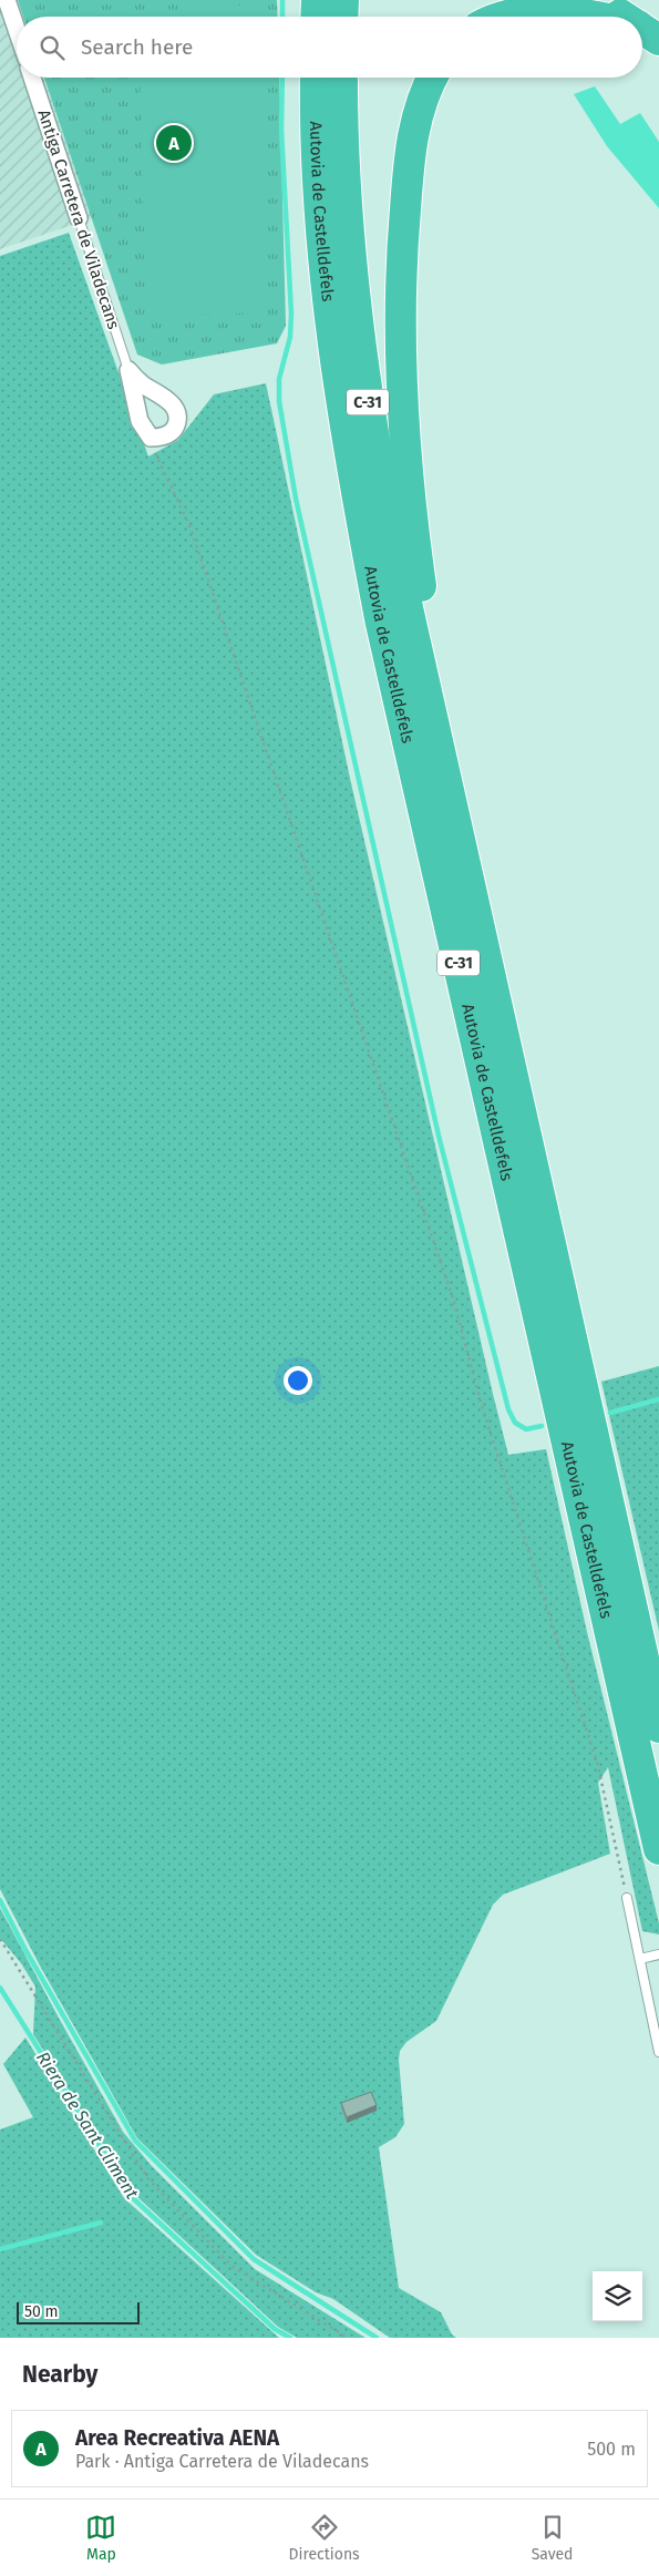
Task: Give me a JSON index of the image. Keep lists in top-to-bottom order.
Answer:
{
  "streets": {
    "highway": ["Autovia de Castelldefels", "C-31"],
    "street": ["Antiga Carretera de Viladecans"]
  },
  "water": ["Riera de Sant Climent"],
  "scale_bar": "50 m",
  "page": {
    "search": "Search here",
    "pins": "A",
    "scale": "50 m",
    "heading": "Nearby",
    "list": [
      {
        "mark": "A",
        "name": "Area Recreativa AENA",
        "note": "Park · Antiga Carretera de Viladecans",
        "value": "500 m"
      }
    ],
    "nav": ["Map", "Directions", "Saved"]
  }
}
